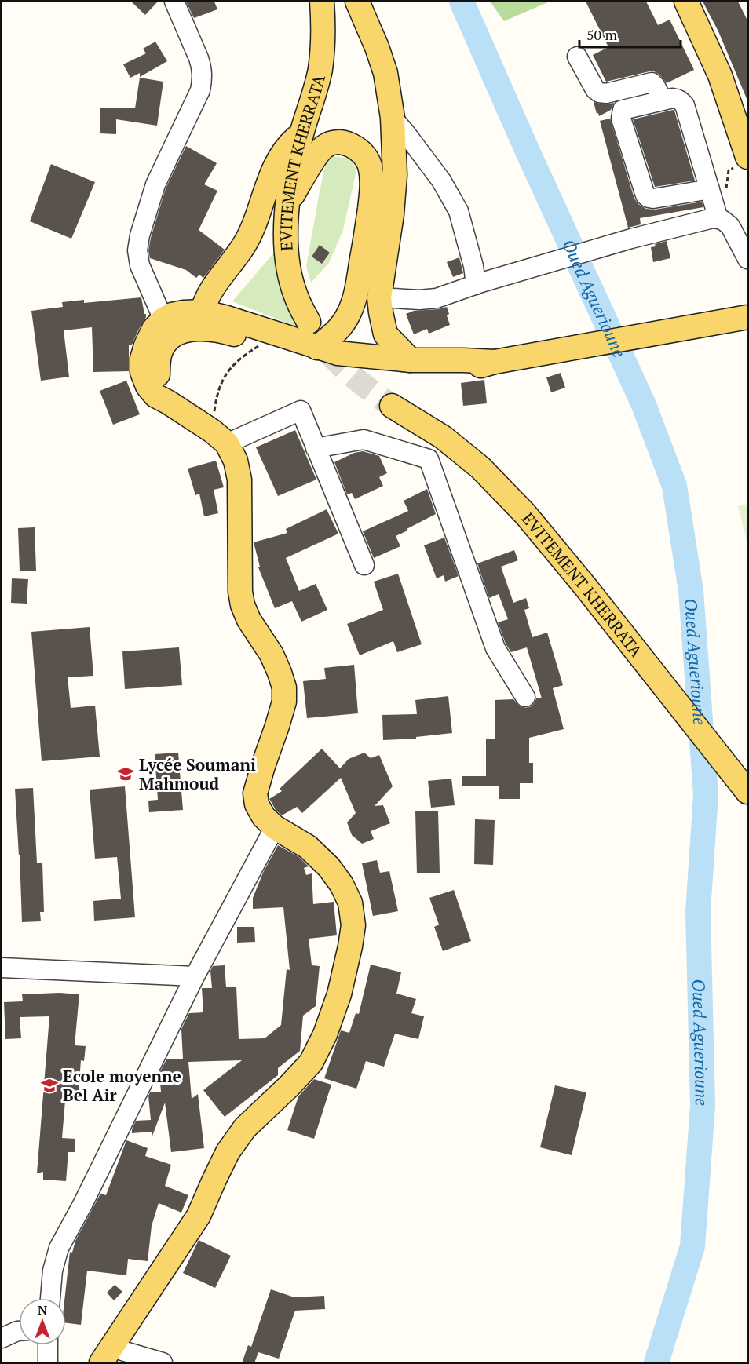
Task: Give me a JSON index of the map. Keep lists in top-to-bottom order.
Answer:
{
  "streets": {
    "main road": ["EVITEMENT KHERRATA"]
  },
  "water": ["Oued Aguerioune"],
  "places": {
    "school or university": ["Lycée Soumani Mahmoud", "Ecole moyenne Bel Air"]
  },
  "scale_bar": "50 m",
  "north": "top"
}
